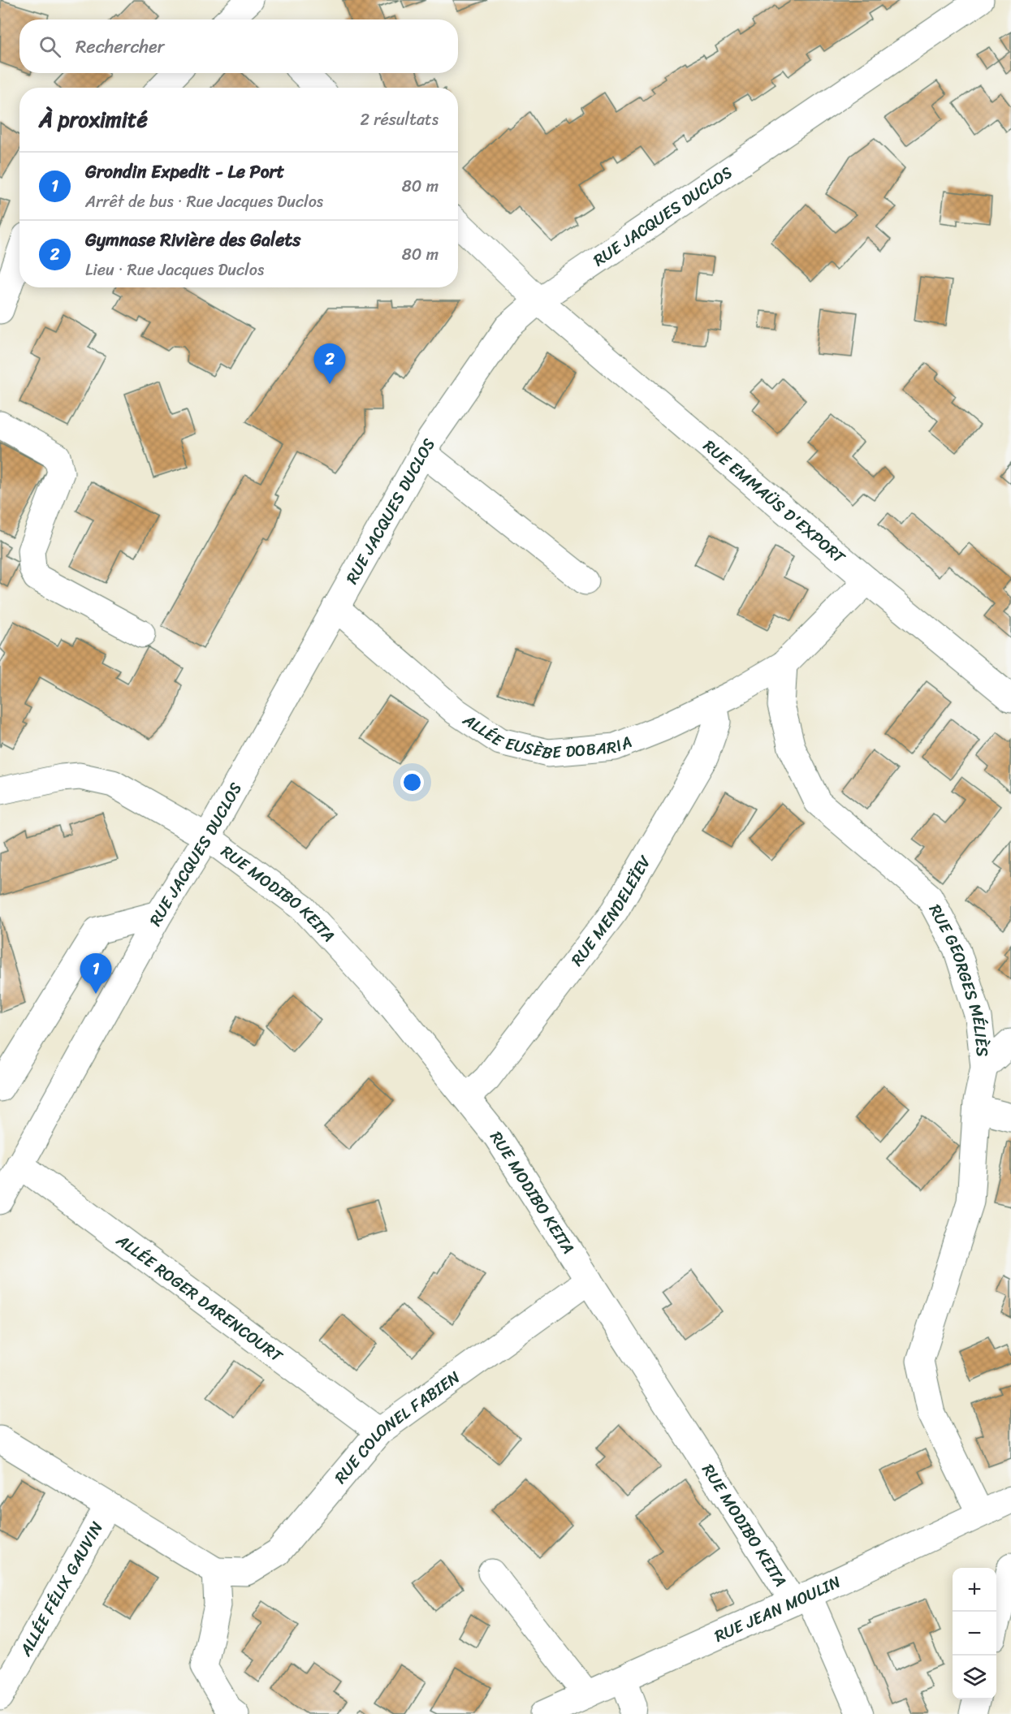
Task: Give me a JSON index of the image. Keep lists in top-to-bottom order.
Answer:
{
  "streets": {
    "street": [
      "RUE JACQUES DUCLOS",
      "RUE EMMAÜS D'EXPORT",
      "ALLÉE EUSÈBE DOBARIA",
      "RUE MODIBO KEITA",
      "RUE MENDELEÏEV",
      "RUE GEORGES MÉLIÈS",
      "ALLÉE ROGER DARENCOURT",
      "RUE COLONEL FABIEN",
      "ALLÉE FÉLIX GAUVIN",
      "RUE JEAN MOULIN"
    ]
  },
  "crossings": [
    ["RUE JACQUES DUCLOS", "RUE EMMAÜS D'EXPORT"],
    ["RUE JACQUES DUCLOS", "ALLÉE EUSÈBE DOBARIA"],
    ["RUE JACQUES DUCLOS", "RUE MODIBO KEITA"],
    ["RUE JACQUES DUCLOS", "ALLÉE ROGER DARENCOURT"],
    ["ALLÉE EUSÈBE DOBARIA", "RUE MENDELEÏEV"],
    ["ALLÉE EUSÈBE DOBARIA", "RUE GEORGES MÉLIÈS"],
    ["RUE MODIBO KEITA", "RUE MENDELEÏEV"],
    ["RUE MODIBO KEITA", "RUE COLONEL FABIEN"],
    ["RUE MODIBO KEITA", "RUE JEAN MOULIN"],
    ["RUE GEORGES MÉLIÈS", "RUE JEAN MOULIN"],
    ["ALLÉE ROGER DARENCOURT", "RUE COLONEL FABIEN"]
  ],
  "page": {
    "search": "Rechercher",
    "heading": ["À proximité", "2 résultats"],
    "list": [
      {
        "mark": "1",
        "name": "Grondin Expedit - Le Port",
        "note": "Arrêt de bus · Rue Jacques Duclos",
        "value": "80 m"
      },
      {
        "mark": "2",
        "name": "Gymnase Rivière des Galets",
        "note": "Lieu · Rue Jacques Duclos",
        "value": "80 m"
      }
    ],
    "pins": ["2", "1"],
    "map_buttons": ["+", "−"]
  }
}
